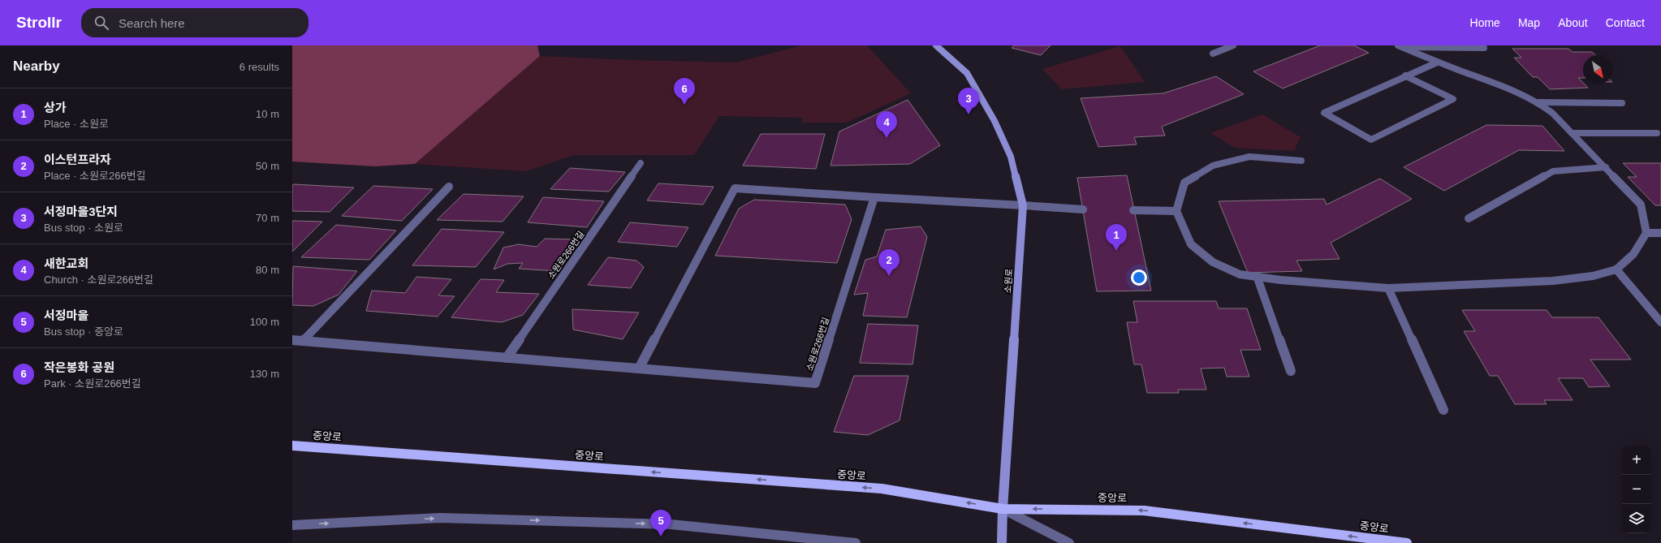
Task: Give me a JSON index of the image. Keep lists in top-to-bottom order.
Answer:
{
  "streets": {
    "main road": ["소원로", "중앙로"],
    "street": ["소원로266번길"]
  },
  "crossings": [
    ["소원로", "중앙로"]
  ],
  "one_way": ["중앙로"],
  "north": "bottom right",
  "page": {
    "header": "Strollr",
    "search": "Search here",
    "nav": [
      "Home",
      "Map",
      "About",
      "Contact"
    ],
    "heading": ["Nearby", "6 results"],
    "pins": [
      "6",
      "3",
      "4",
      "1",
      "2",
      "5"
    ],
    "list": [
      {
        "mark": "1",
        "name": "상가",
        "note": "Place · 소원로",
        "value": "10 m"
      },
      {
        "mark": "2",
        "name": "이스턴프라자",
        "note": "Place · 소원로266번길",
        "value": "50 m"
      },
      {
        "mark": "3",
        "name": "서정마을3단지",
        "note": "Bus stop · 소원로",
        "value": "70 m"
      },
      {
        "mark": "4",
        "name": "새한교회",
        "note": "Church · 소원로266번길",
        "value": "80 m"
      },
      {
        "mark": "5",
        "name": "서정마을",
        "note": "Bus stop · 중앙로",
        "value": "100 m"
      },
      {
        "mark": "6",
        "name": "작은봉화 공원",
        "note": "Park · 소원로266번길",
        "value": "130 m"
      }
    ],
    "map_buttons": ["+", "−"]
  }
}
